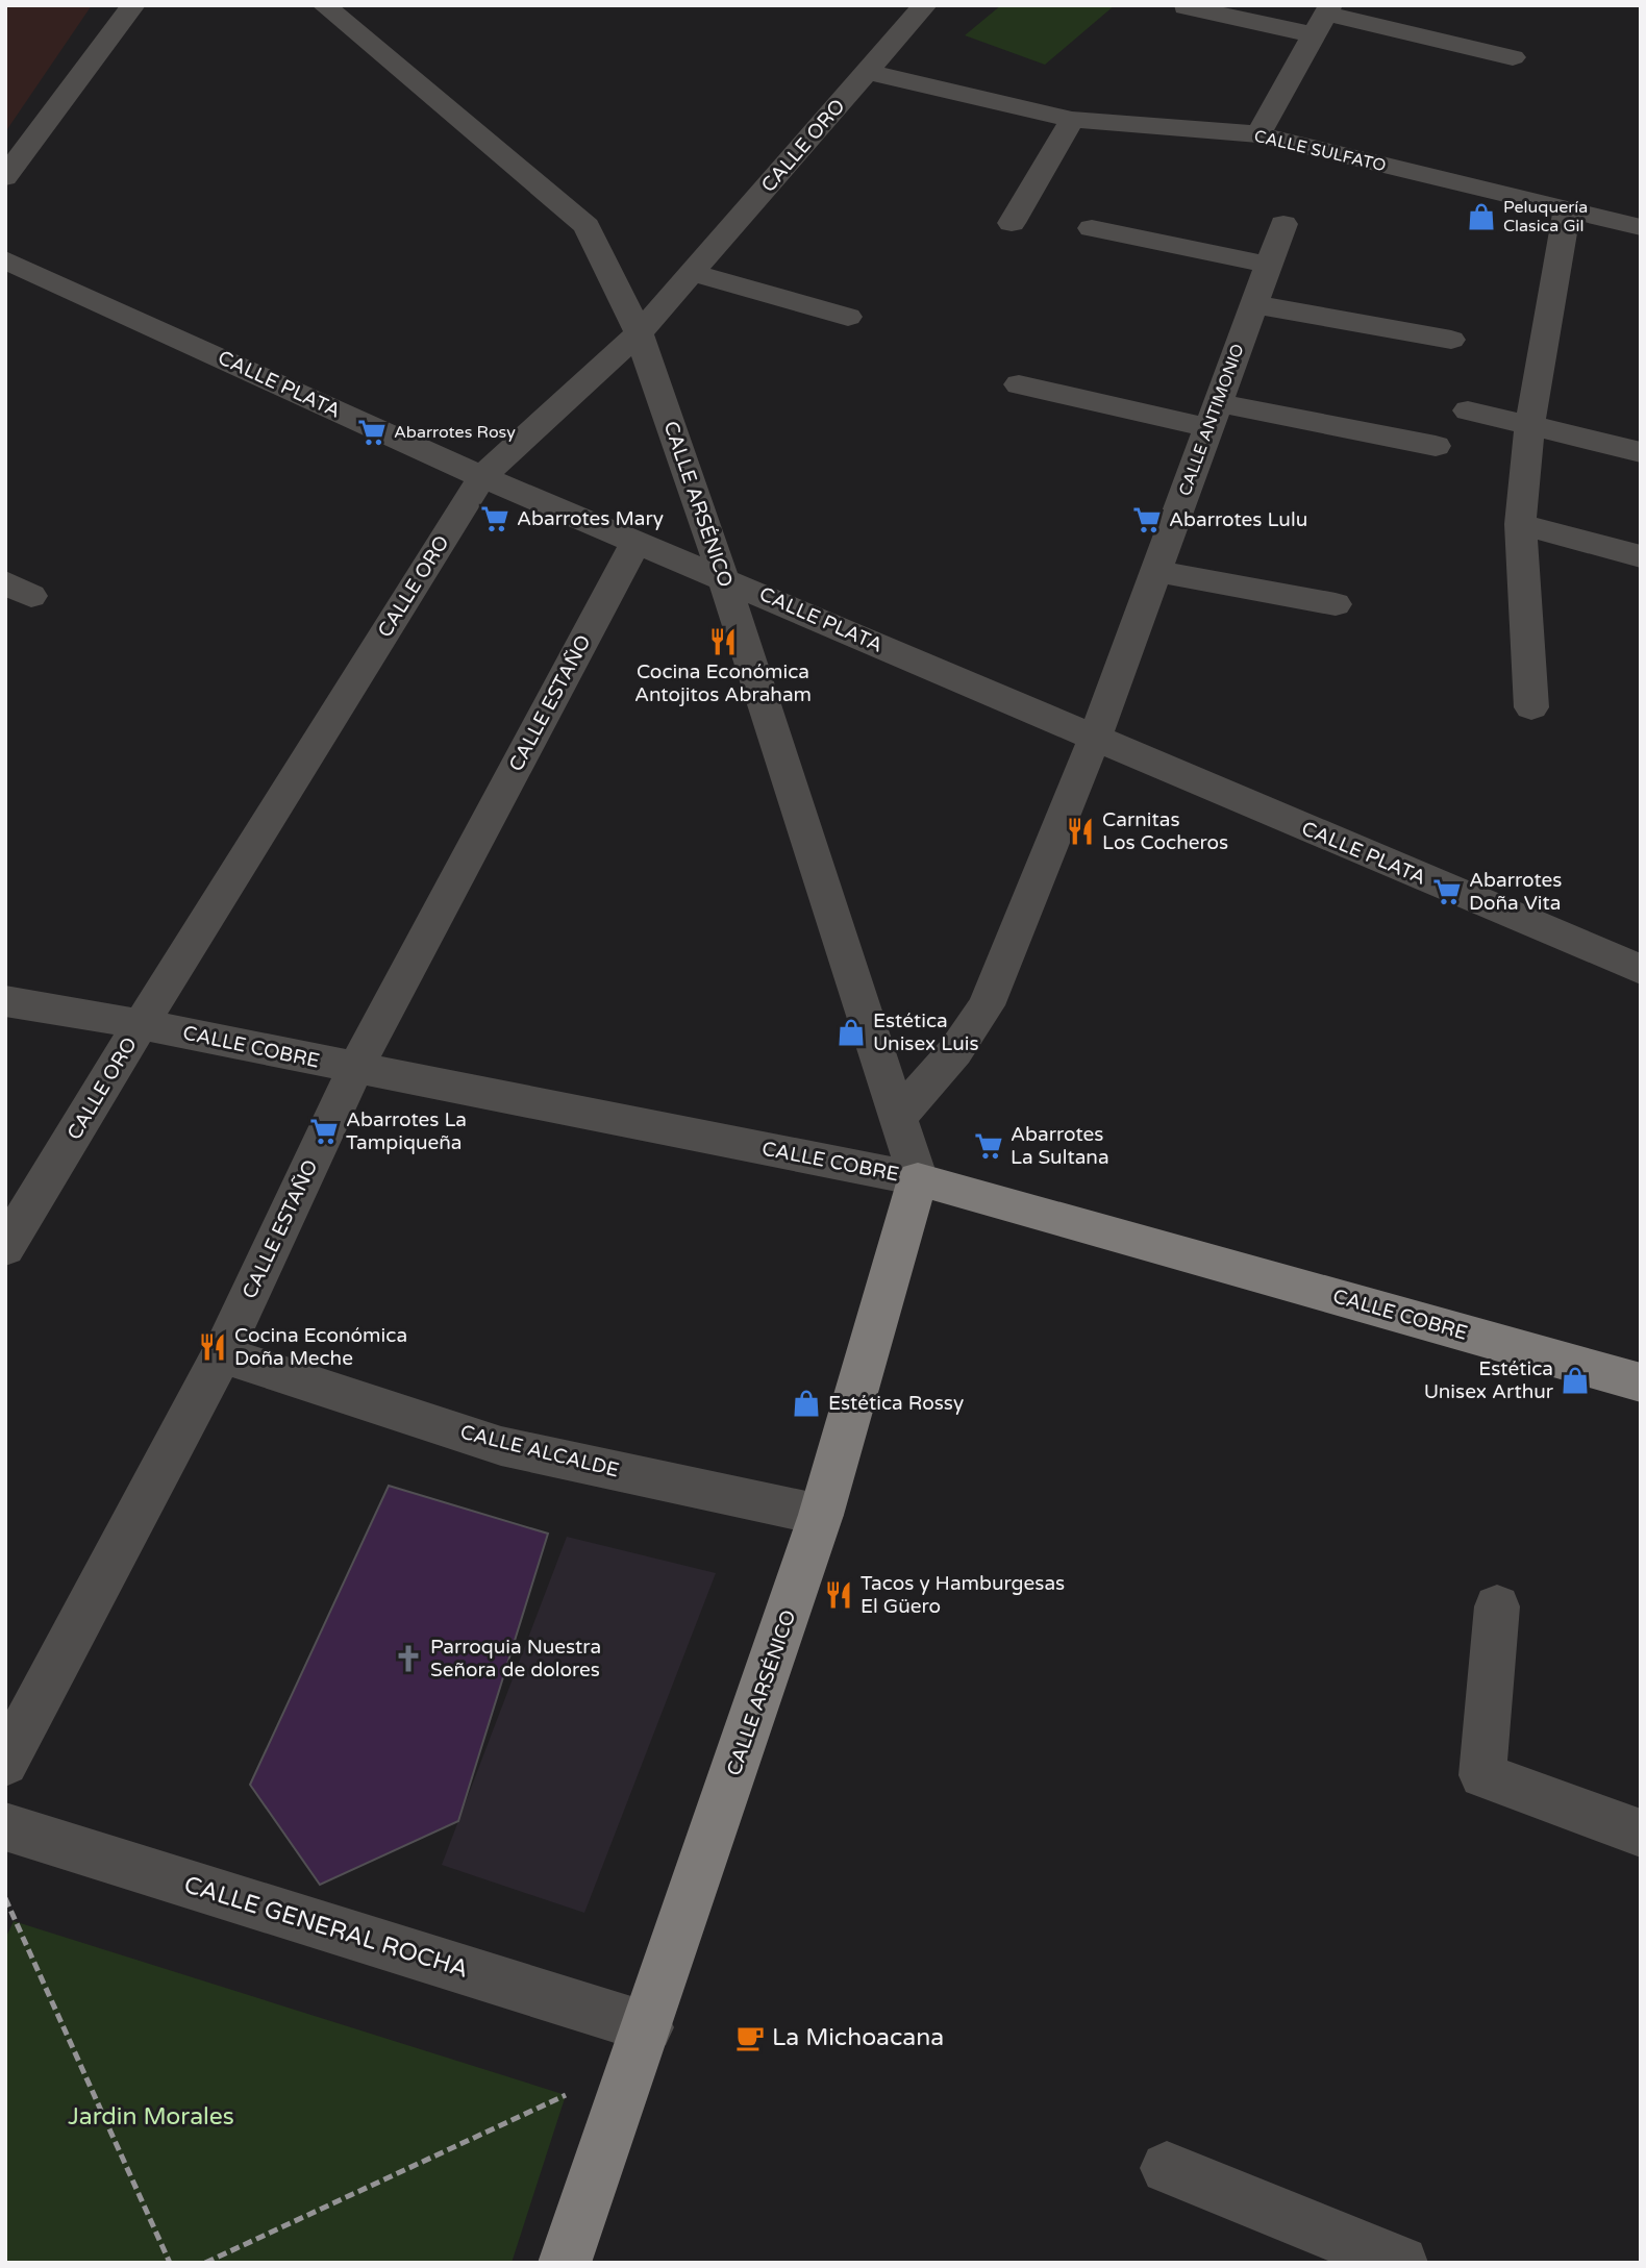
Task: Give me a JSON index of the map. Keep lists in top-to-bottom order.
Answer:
{
  "streets": {
    "main road": ["CALLE ARSÉNICO", "CALLE COBRE"],
    "street": [
      "CALLE ORO",
      "CALLE SULFATO",
      "CALLE PLATA",
      "CALLE ANTIMONIO",
      "CALLE ESTAÑO",
      "CALLE ALCALDE",
      "CALLE GENERAL ROCHA"
    ]
  },
  "crossings": [
    ["CALLE ORO", "CALLE SULFATO"],
    ["CALLE ORO", "CALLE PLATA"],
    ["CALLE ORO", "CALLE ARSÉNICO"],
    ["CALLE ORO", "CALLE COBRE"],
    ["CALLE PLATA", "CALLE ANTIMONIO"],
    ["CALLE PLATA", "CALLE ARSÉNICO"],
    ["CALLE PLATA", "CALLE ESTAÑO"],
    ["CALLE ARSÉNICO", "CALLE COBRE"],
    ["CALLE ARSÉNICO", "CALLE ALCALDE"],
    ["CALLE ARSÉNICO", "CALLE GENERAL ROCHA"],
    ["CALLE ESTAÑO", "CALLE COBRE"],
    ["CALLE ESTAÑO", "CALLE ALCALDE"]
  ],
  "parks": ["Jardin Morales"],
  "places": {
    "shop": [
      "Peluquería Clasica Gil",
      "Estética Unisex Luis",
      "Estética Unisex Arthur",
      "Estética Rossy"
    ],
    "supermarket": [
      "Abarrotes Rosy",
      "Abarrotes Mary",
      "Abarrotes Lulu",
      "Abarrotes Doña Vita",
      "Abarrotes La Tampiqueña",
      "Abarrotes La Sultana"
    ],
    "restaurant": [
      "Cocina Económica Antojitos Abraham",
      "Carnitas Los Cocheros",
      "Cocina Económica Doña Meche",
      "Tacos y Hamburgesas El Güero"
    ],
    "church": ["Parroquia Nuestra Señora de dolores"],
    "cafe": ["La Michoacana"]
  }
}
